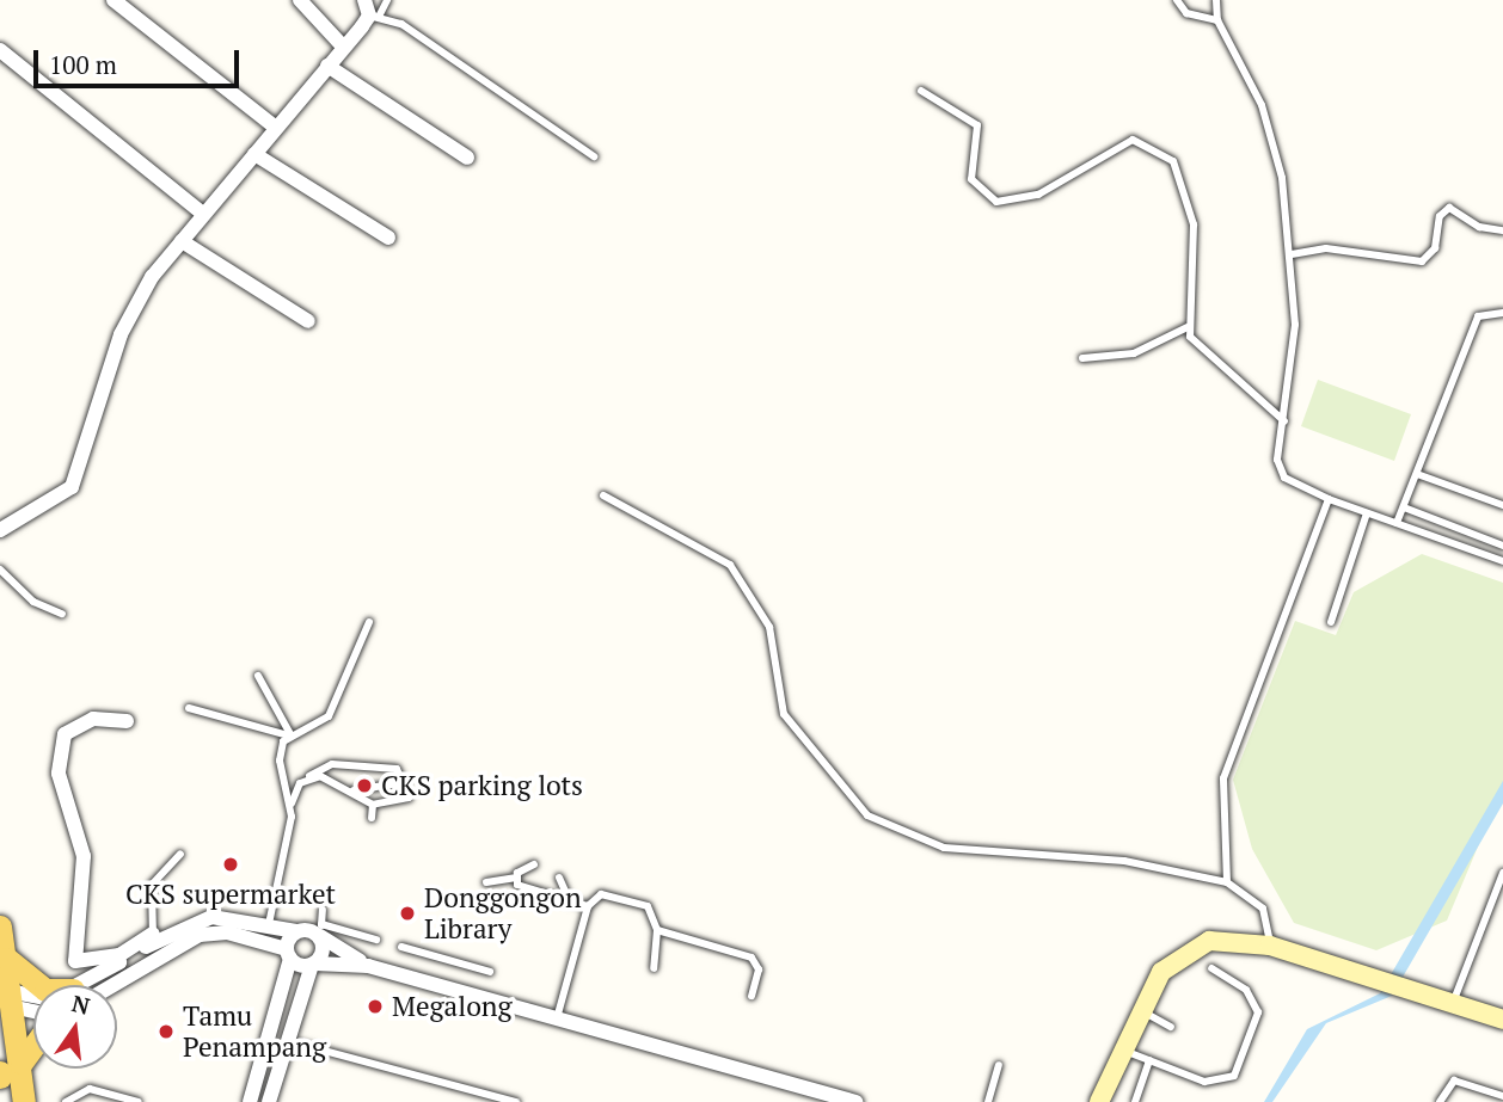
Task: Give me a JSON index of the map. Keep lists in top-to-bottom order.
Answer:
{
  "places": [
    "CKS parking lots",
    "CKS supermarket",
    "Donggongon Library",
    "Megalong",
    "Tamu Penampang"
  ],
  "scale_bar": "100 m",
  "north": "top"
}
